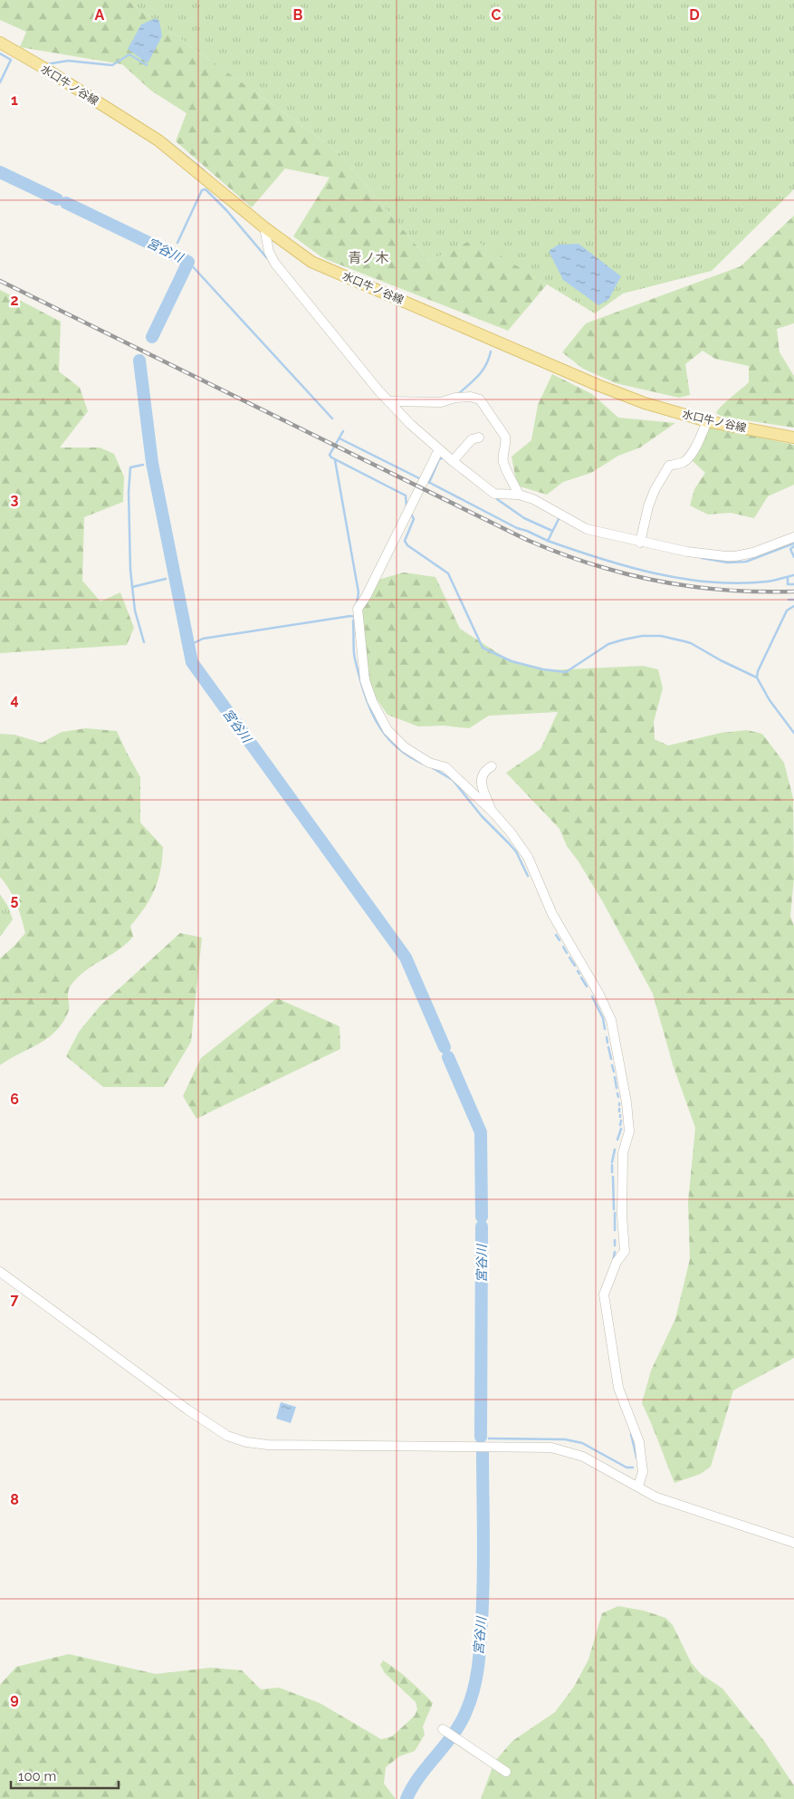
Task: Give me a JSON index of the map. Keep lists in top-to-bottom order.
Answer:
{
  "streets": {
    "main road": ["水口牛ノ谷線"]
  },
  "districts": ["青ノ木"],
  "water": ["宮谷川"],
  "scale_bar": "100 m",
  "grid": {
    "columns": [
      "A",
      "B",
      "C",
      "D"
    ],
    "rows": [
      "1",
      "2",
      "3",
      "4",
      "5",
      "6",
      "7",
      "8",
      "9"
    ]
  }
}
